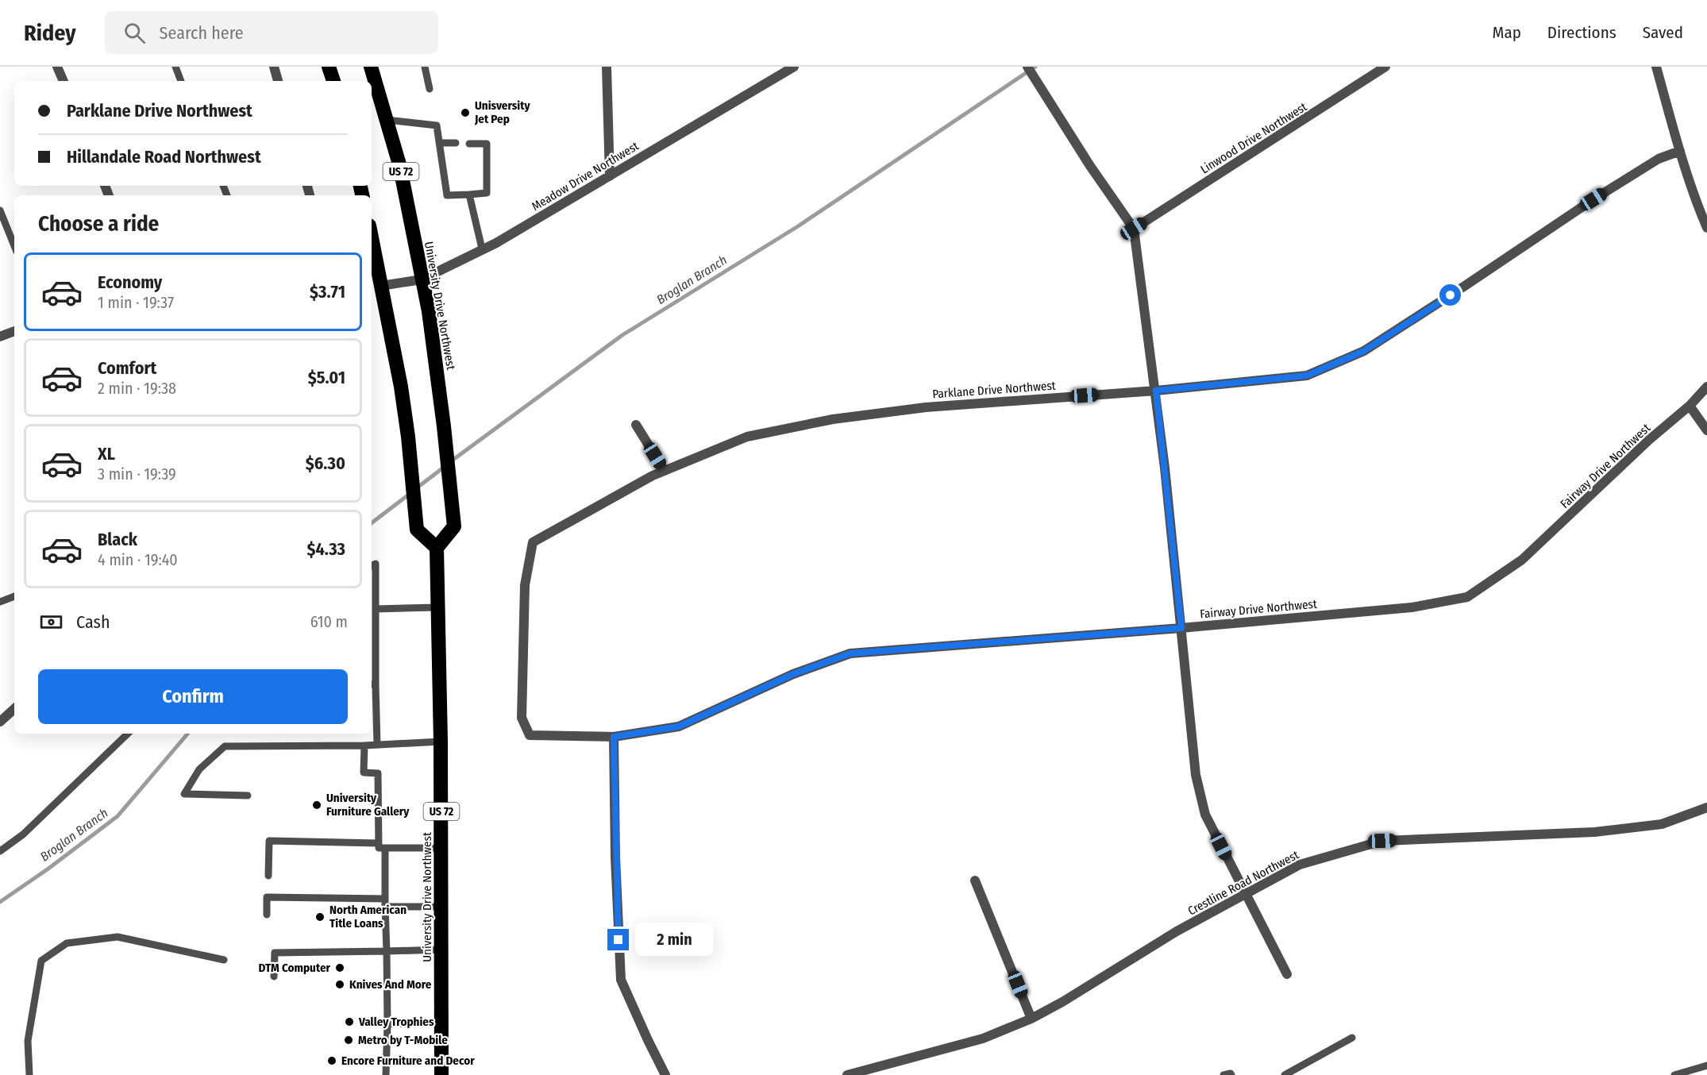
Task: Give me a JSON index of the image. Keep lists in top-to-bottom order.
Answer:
{
  "streets": {
    "highway": ["US 72", "University Drive Northwest"],
    "street": [
      "Linwood Drive Northwest",
      "Meadow Drive Northwest",
      "Parklane Drive Northwest",
      "Fairway Drive Northwest",
      "Crestline Road Northwest"
    ]
  },
  "crossings": [
    ["Meadow Drive Northwest", "University Drive Northwest"],
    ["Parklane Drive Northwest", "Fairway Drive Northwest"]
  ],
  "water": ["Broglan Branch"],
  "places": [
    "Unisversity Jet Pep",
    "University Furniture Gallery",
    "North American Title Loans",
    "DTM Computer",
    "Knives And More",
    "Valley Trophies",
    "Metro by T-Mobile",
    "Encore Furniture and Decor"
  ],
  "page": {
    "header": "Ridey",
    "search": "Search here",
    "nav": ["Map", "Directions", "Saved"],
    "banner": ["Parklane Drive Northwest", "Hillandale Road Northwest"],
    "heading": "Choose a ride",
    "list": [
      {
        "name": "Economy",
        "note": "1 min · 19:37",
        "value": "$3.71"
      },
      {
        "name": "Comfort",
        "note": "2 min · 19:38",
        "value": "$5.01"
      },
      {
        "name": "XL",
        "note": "3 min · 19:39",
        "value": "$6.30"
      },
      {
        "name": "Black",
        "note": "4 min · 19:40",
        "value": "$4.33"
      }
    ],
    "pay": ["Cash", "610 m"],
    "buttons": "Confirm",
    "bubble": "2 min"
  }
}
